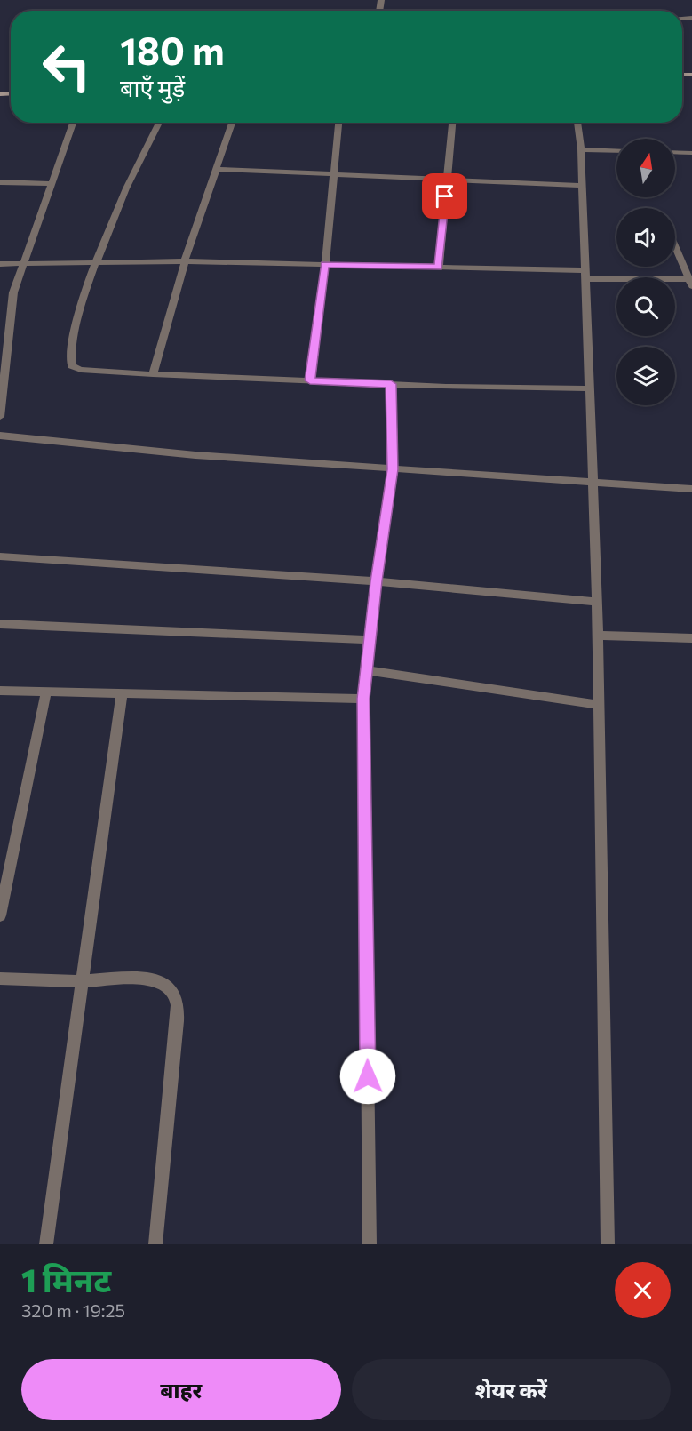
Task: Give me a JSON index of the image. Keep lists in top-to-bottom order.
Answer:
{
  "north": "top",
  "page": {
    "turn": ["180 m", "बाएँ मुड़ें"],
    "heading": ["1 मिनट", "320 m · 19:25"],
    "buttons": ["बाहर", "शेयर करें"]
  }
}
